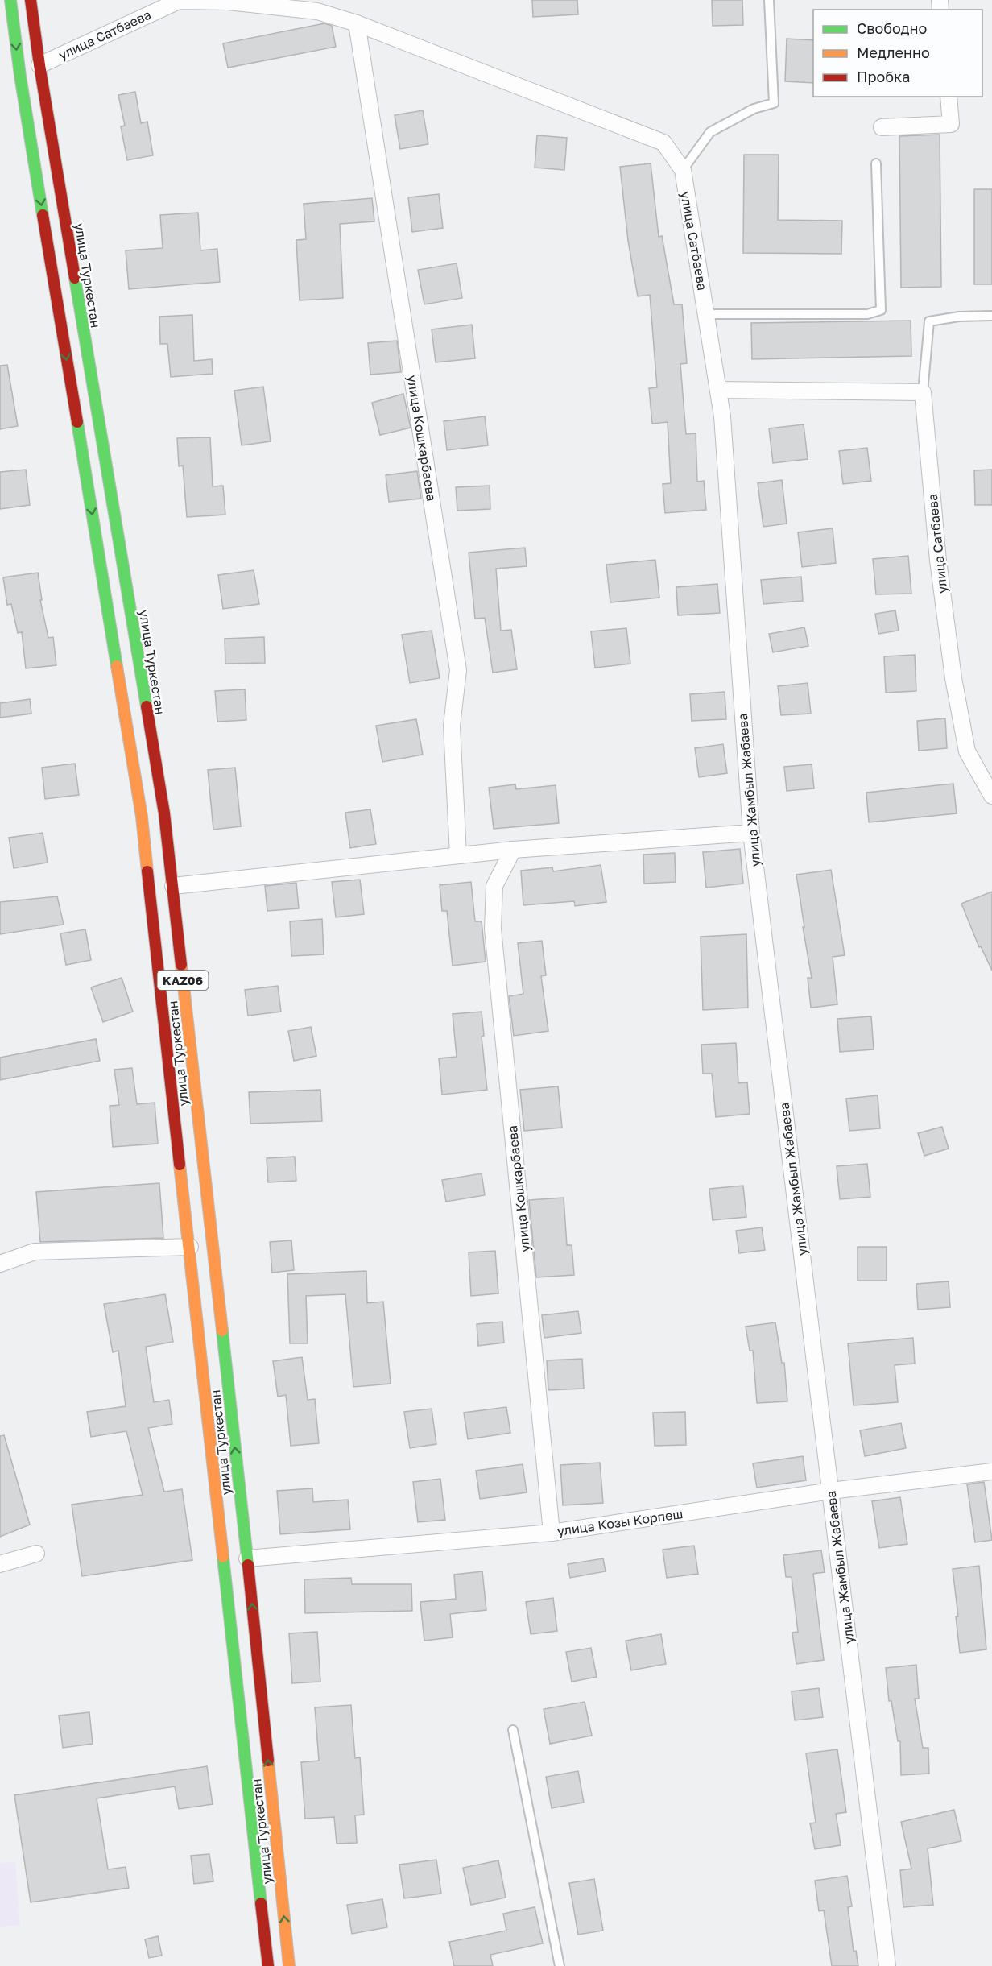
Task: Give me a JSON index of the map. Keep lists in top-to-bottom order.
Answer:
{
  "streets": {
    "highway": ["улица Туркестан", "KАZ06"],
    "street": [
      "улица Сатбаева",
      "улица Кошкарбаева",
      "улица Жамбыл Жабаева",
      "улица Козы Корпеш"
    ]
  },
  "crossings": [
    ["улица Сатбаева", "улица Туркестан"],
    ["улица Сатбаева", "улица Кошкарбаева"],
    ["улица Сатбаева", "улица Жамбыл Жабаева"],
    ["улица Туркестан", "улица Козы Корпеш"],
    ["улица Кошкарбаева", "улица Козы Корпеш"],
    ["улица Жамбыл Жабаева", "улица Козы Корпеш"]
  ],
  "legend": ["Свободно", "Медленно", "Пробка"]
}
